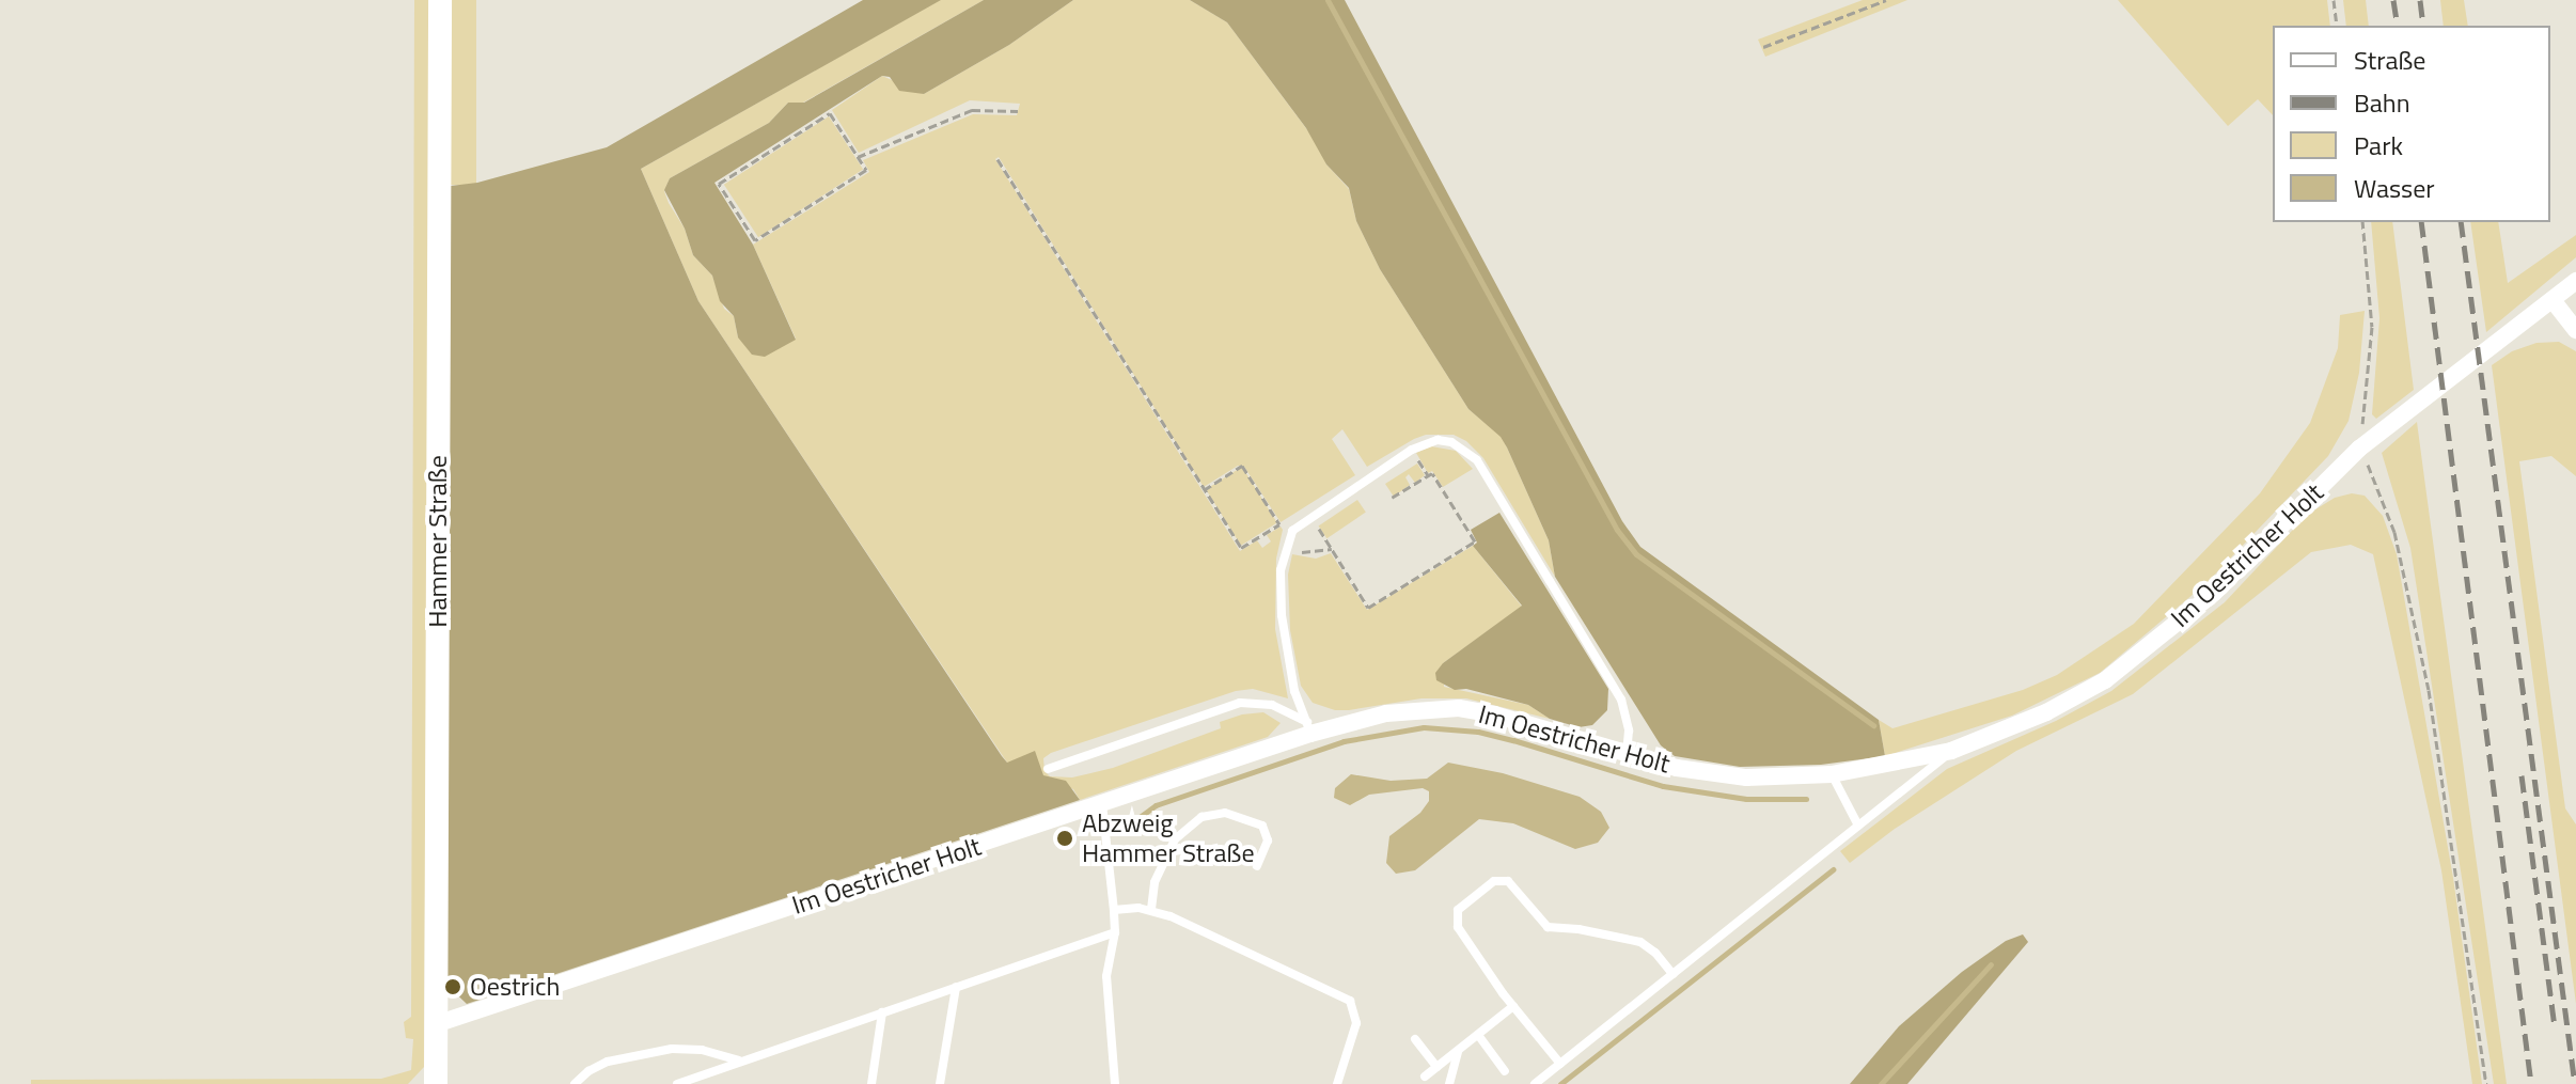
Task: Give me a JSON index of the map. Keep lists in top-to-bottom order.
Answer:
{
  "streets": {
    "main road": ["Hammer Straße"],
    "street": ["Im Oestricher Holt"]
  },
  "crossings": [
    ["Hammer Straße", "Im Oestricher Holt"]
  ],
  "places": ["Abzweig Hammer Straße", "Oestrich"],
  "legend": [
    "Straße",
    "Bahn",
    "Park",
    "Wasser"
  ]
}
